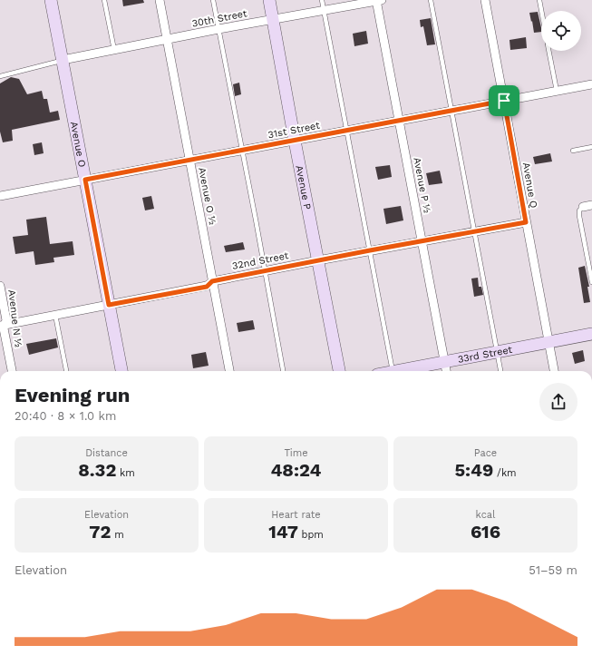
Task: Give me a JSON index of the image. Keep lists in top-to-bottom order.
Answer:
{
  "streets": {
    "main road": ["Avenue O", "Avenue P", "33rd Street"],
    "street": [
      "30th Street",
      "31st Street",
      "Avenue P ½",
      "Avenue Q",
      "Avenue O ½",
      "32nd Street",
      "Avenue N ½"
    ]
  },
  "crossings": [
    ["30th Street", "Avenue O"],
    ["30th Street", "Avenue P ½"],
    ["30th Street", "Avenue P"],
    ["30th Street", "Avenue O ½"],
    ["31st Street", "Avenue O"],
    ["31st Street", "Avenue P ½"],
    ["31st Street", "Avenue Q"],
    ["31st Street", "Avenue P"],
    ["31st Street", "Avenue O ½"],
    ["Avenue O", "32nd Street"],
    ["Avenue P ½", "32nd Street"],
    ["Avenue P ½", "33rd Street"],
    ["Avenue Q", "32nd Street"],
    ["Avenue Q", "33rd Street"],
    ["Avenue P", "32nd Street"],
    ["Avenue O ½", "32nd Street"],
    ["32nd Street", "Avenue N ½"]
  ],
  "page": {
    "heading": ["Evening run", "20:40 · 8 × 1.0 km"],
    "stats": [
      ["Distance", "8.32 km"],
      ["Time", "48:24"],
      ["Pace", "5:49 /km"],
      ["Elevation", "72 m"],
      ["Heart rate", "147 bpm"],
      ["kcal", "616"]
    ],
    "chart": ["Elevation", "51–59 m"]
  }
}
